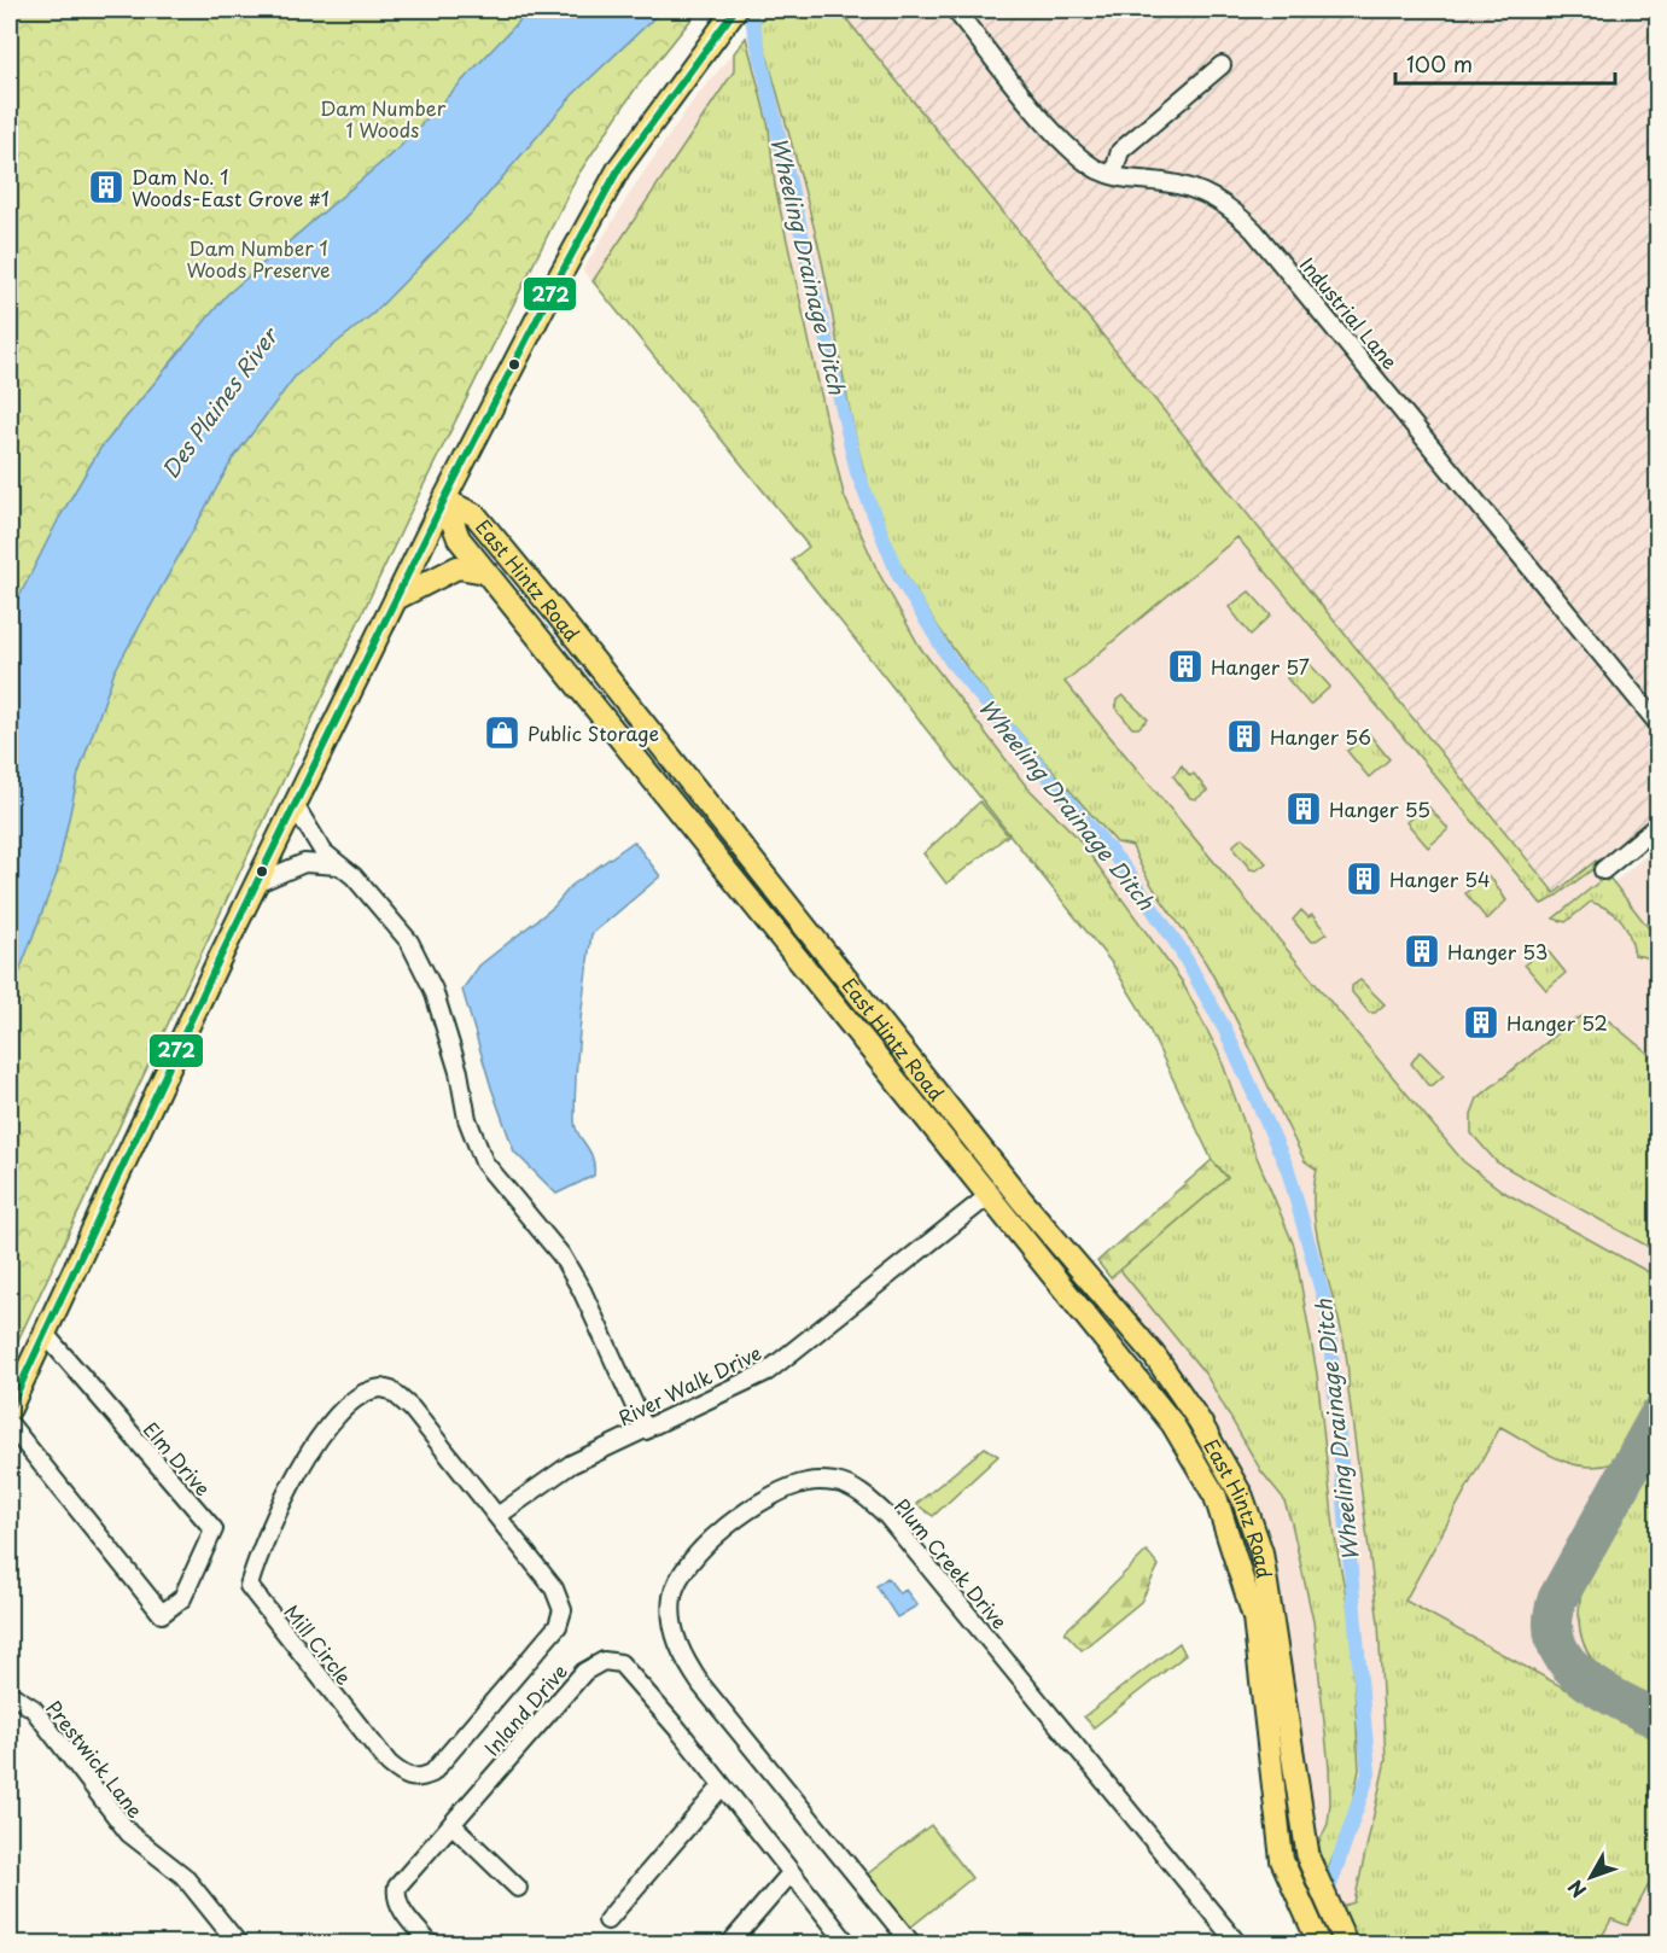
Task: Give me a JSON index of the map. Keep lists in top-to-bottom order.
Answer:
{
  "streets": {
    "main road": ["East Hintz Road"],
    "street": [
      "Industrial Lane",
      "River Walk Drive",
      "Elm Drive",
      "Plum Creek Drive",
      "Mill Circle",
      "Inland Drive",
      "Prestwick Lane"
    ]
  },
  "crossings": [
    ["East Hintz Road", "River Walk Drive"],
    ["River Walk Drive", "Mill Circle"]
  ],
  "water": ["Wheeling Drainage Ditch", "Des Plaines River"],
  "parks": ["Dam Number 1 Woods", "Dam Number 1 Woods Preserve"],
  "places": {
    "building": [
      "Dam No. 1 Woods-East Grove #1",
      "Hanger 57",
      "Hanger 56",
      "Hanger 55",
      "Hanger 54",
      "Hanger 53",
      "Hanger 52"
    ],
    "shop": ["Public Storage"]
  },
  "lines": ["transit line 272"],
  "scale_bar": "100 m",
  "north": "bottom left"
}
